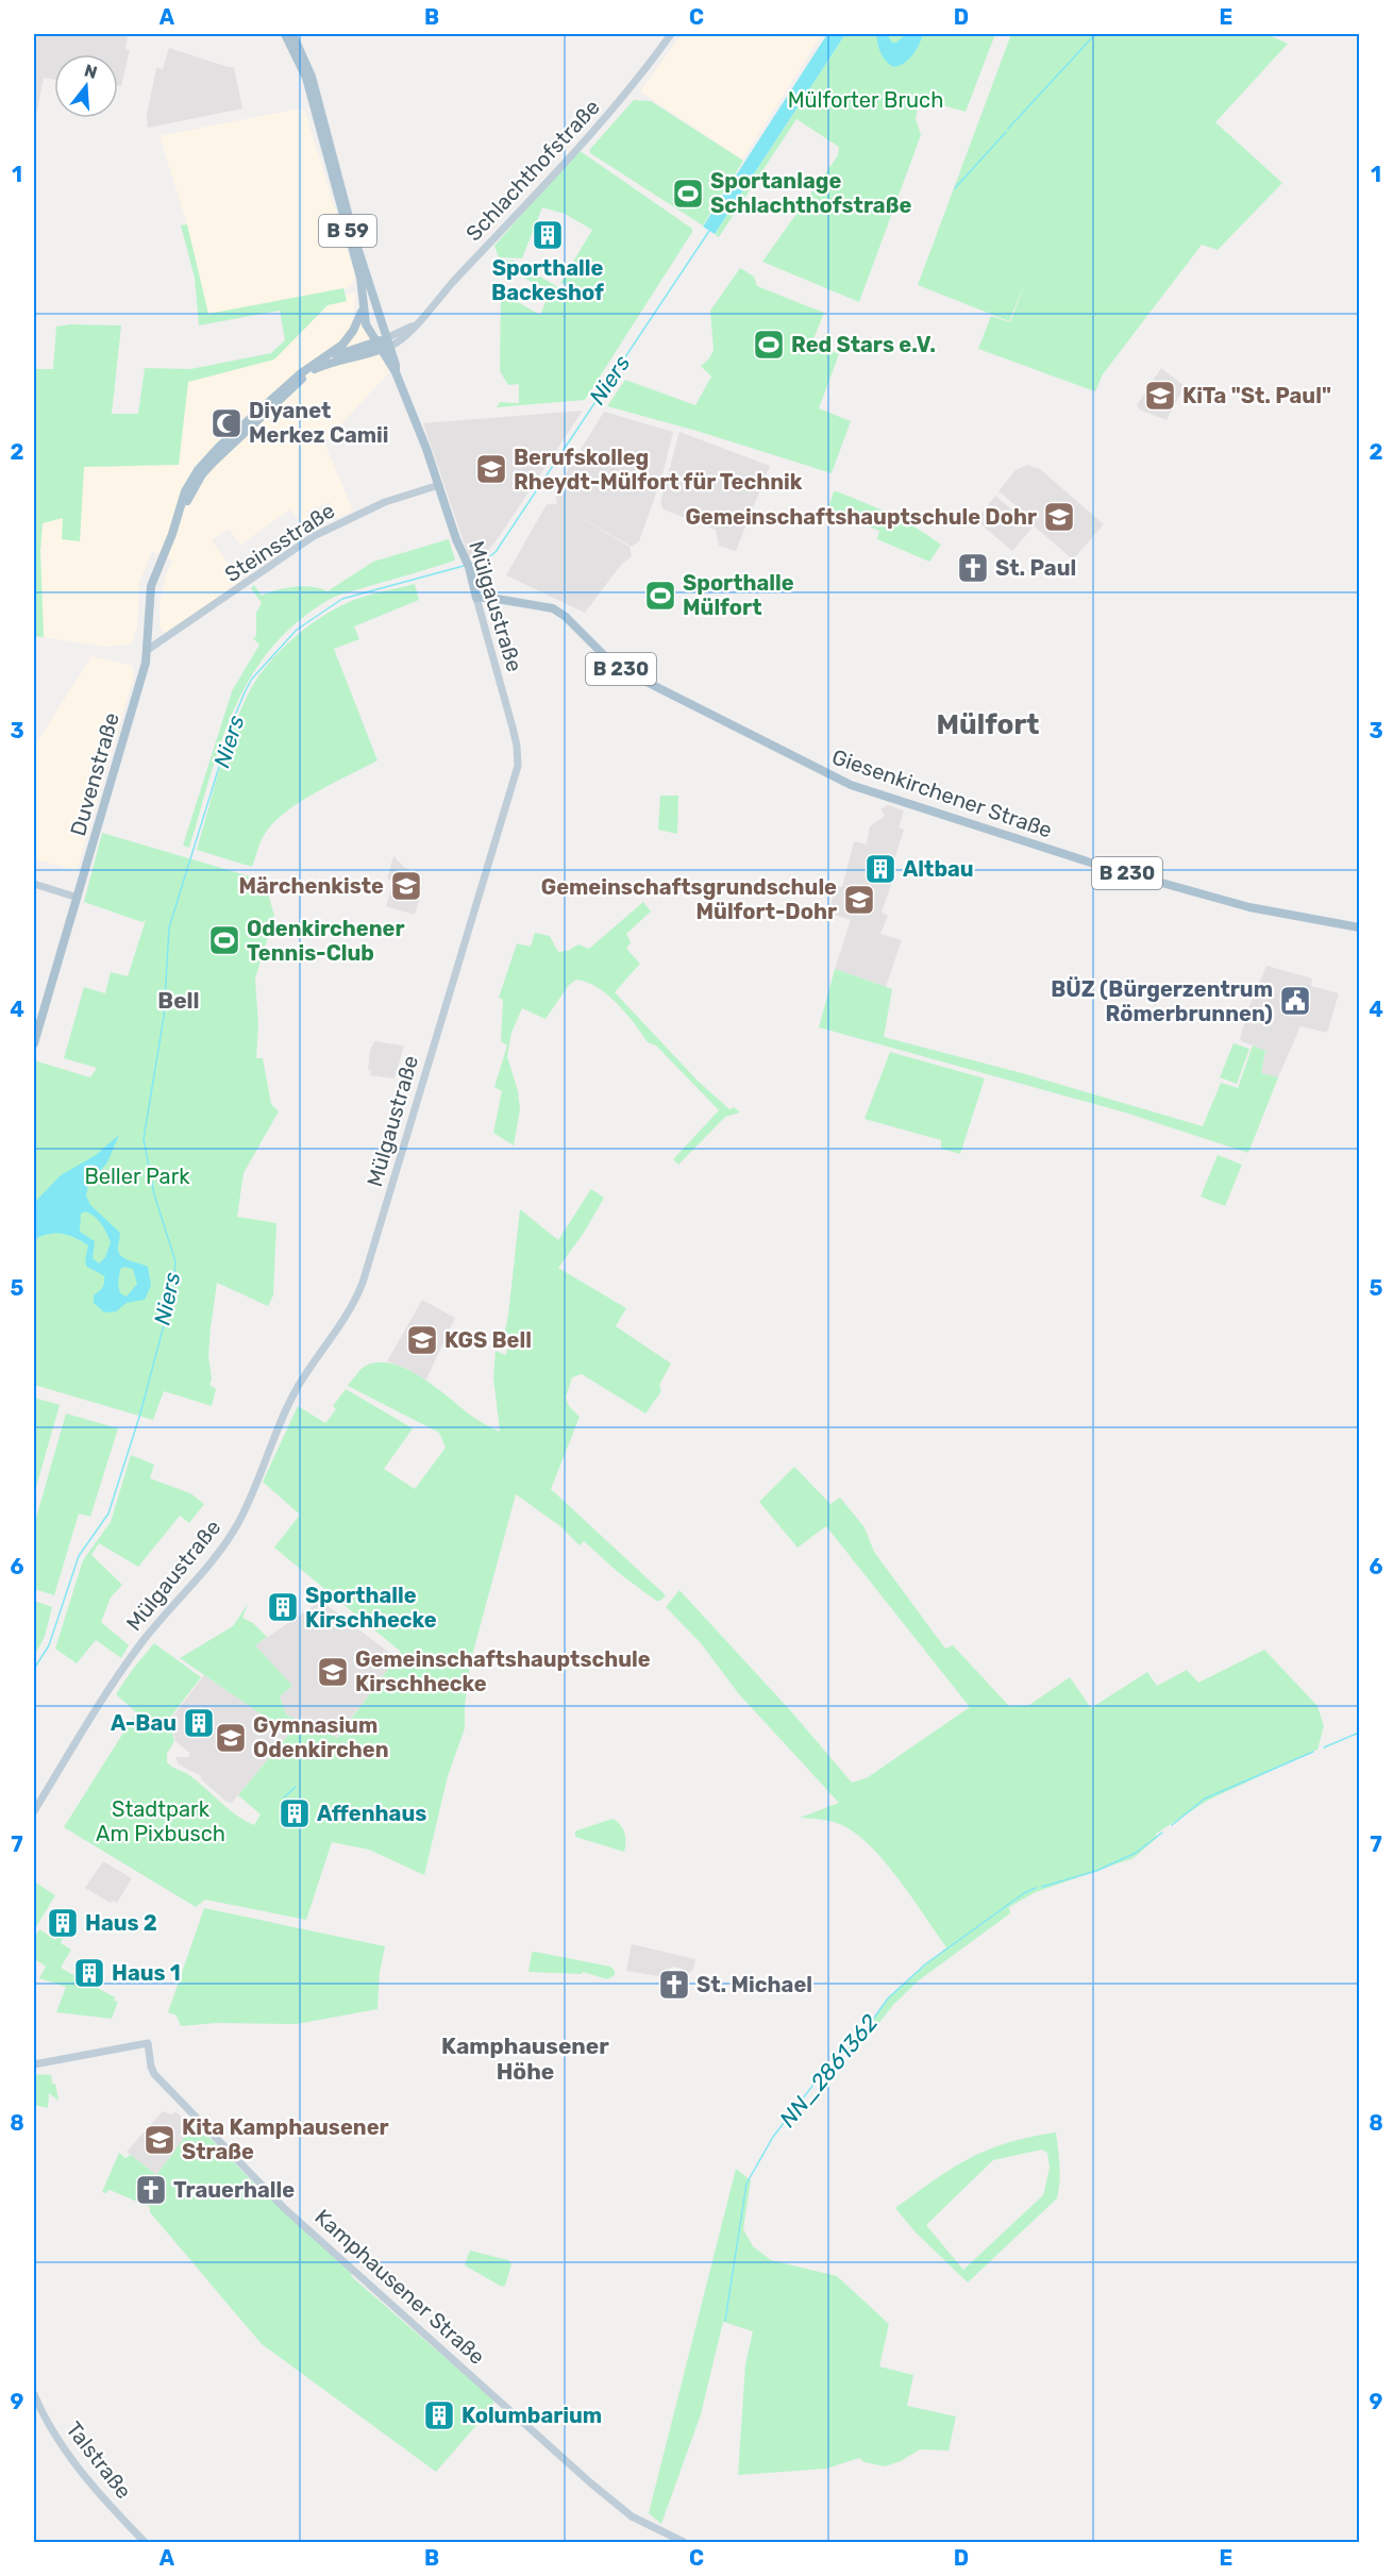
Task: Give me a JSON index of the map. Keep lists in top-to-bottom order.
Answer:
{
  "streets": {
    "main road": [
      "B 59",
      "Mülgaustraße",
      "B 230",
      "Duvenstraße",
      "Giesenkirchener Straße"
    ],
    "street": [
      "Schlachthofstraße",
      "Steinsstraße",
      "Kamphausener Straße",
      "Talstraße"
    ]
  },
  "crossings": [
    ["Schlachthofstraße", "B 59"],
    ["Schlachthofstraße", "Mülgaustraße"],
    ["Schlachthofstraße", "Duvenstraße"],
    ["B 59", "Mülgaustraße"],
    ["B 59", "Duvenstraße"],
    ["Steinsstraße", "Mülgaustraße"],
    ["Steinsstraße", "Duvenstraße"],
    ["Mülgaustraße", "Duvenstraße"],
    ["Mülgaustraße", "Giesenkirchener Straße"]
  ],
  "districts": ["Mülfort", "Bell", "Kamphausener Höhe"],
  "water": ["Niers", "NN_2861362"],
  "parks": ["Mülforter Bruch", "Beller Park", "Stadtpark Am Pixbusch"],
  "places": {
    "sports": [
      "Sportanlage Schlachthofstraße",
      "Red Stars e.V.",
      "Sporthalle Mülfort",
      "Odenkirchener Tennis-Club"
    ],
    "building": [
      "Sporthalle Backeshof",
      "Altbau",
      "Sporthalle Kirschhecke",
      "A-Bau",
      "Affenhaus",
      "Haus 2",
      "Haus 1",
      "Kolumbarium"
    ],
    "school or university": [
      "KiTa \"St. Paul\"",
      "Berufskolleg Rheydt-Mülfort für Technik",
      "Gemeinschaftshauptschule Dohr",
      "Märchenkiste",
      "Gemeinschaftsgrundschule Mülfort-Dohr",
      "KGS Bell",
      "Gemeinschaftshauptschule Kirschhecke",
      "Gymnasium Odenkirchen",
      "Kita Kamphausener Straße"
    ],
    "mosque": ["Diyanet Merkez Camii"],
    "church": ["St. Paul", "St. Michael", "Trauerhalle"],
    "public building": ["BÜZ (Bürgerzentrum Römerbrunnen)"]
  },
  "north": "top",
  "grid": {
    "columns": [
      "A",
      "B",
      "C",
      "D",
      "E"
    ],
    "rows": [
      "1",
      "2",
      "3",
      "4",
      "5",
      "6",
      "7",
      "8",
      "9"
    ]
  }
}
